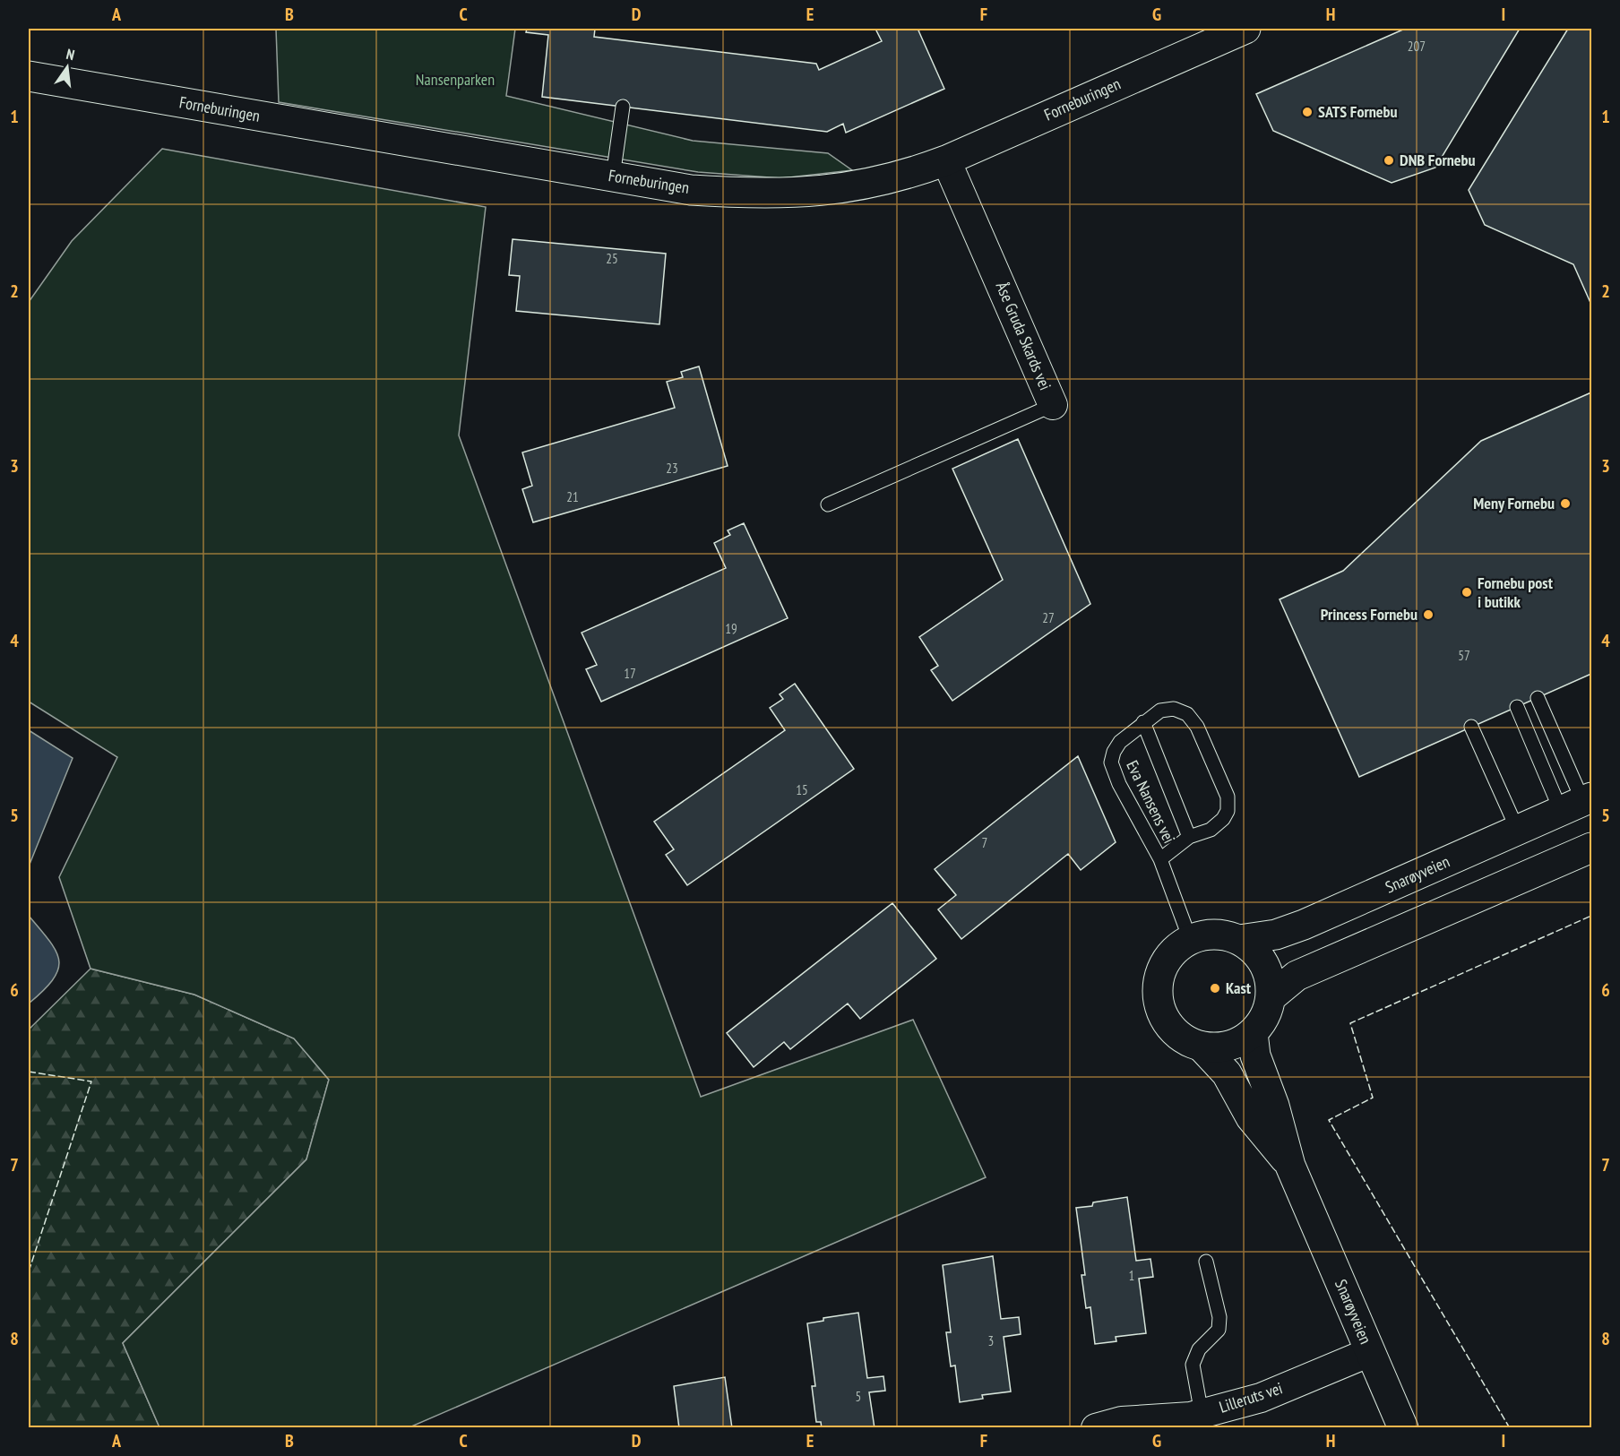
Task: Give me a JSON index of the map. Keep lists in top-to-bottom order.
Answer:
{
  "streets": {
    "street": [
      "Forneburingen",
      "Åse Gruda Skards vei",
      "Snarøyveien",
      "Lilleruts vei"
    ],
    "lane": ["Eva Nansens vei"]
  },
  "crossings": [
    ["Forneburingen", "Åse Gruda Skards vei"],
    ["Eva Nansens vei", "Snarøyveien"],
    ["Snarøyveien", "Lilleruts vei"]
  ],
  "parks": ["Nansenparken"],
  "places": [
    "SATS Fornebu",
    "DNB Fornebu",
    "Meny Fornebu",
    "Fornebu post i butikk",
    "Princess Fornebu",
    "Kast"
  ],
  "house_numbers": [
    "207",
    "25",
    "23",
    "21",
    "27",
    "19",
    "57",
    "17",
    "15",
    "7",
    "1",
    "3",
    "5"
  ],
  "north": "top",
  "grid": {
    "columns": [
      "A",
      "B",
      "C",
      "D",
      "E",
      "F",
      "G",
      "H",
      "I"
    ],
    "rows": [
      "1",
      "2",
      "3",
      "4",
      "5",
      "6",
      "7",
      "8"
    ]
  }
}
